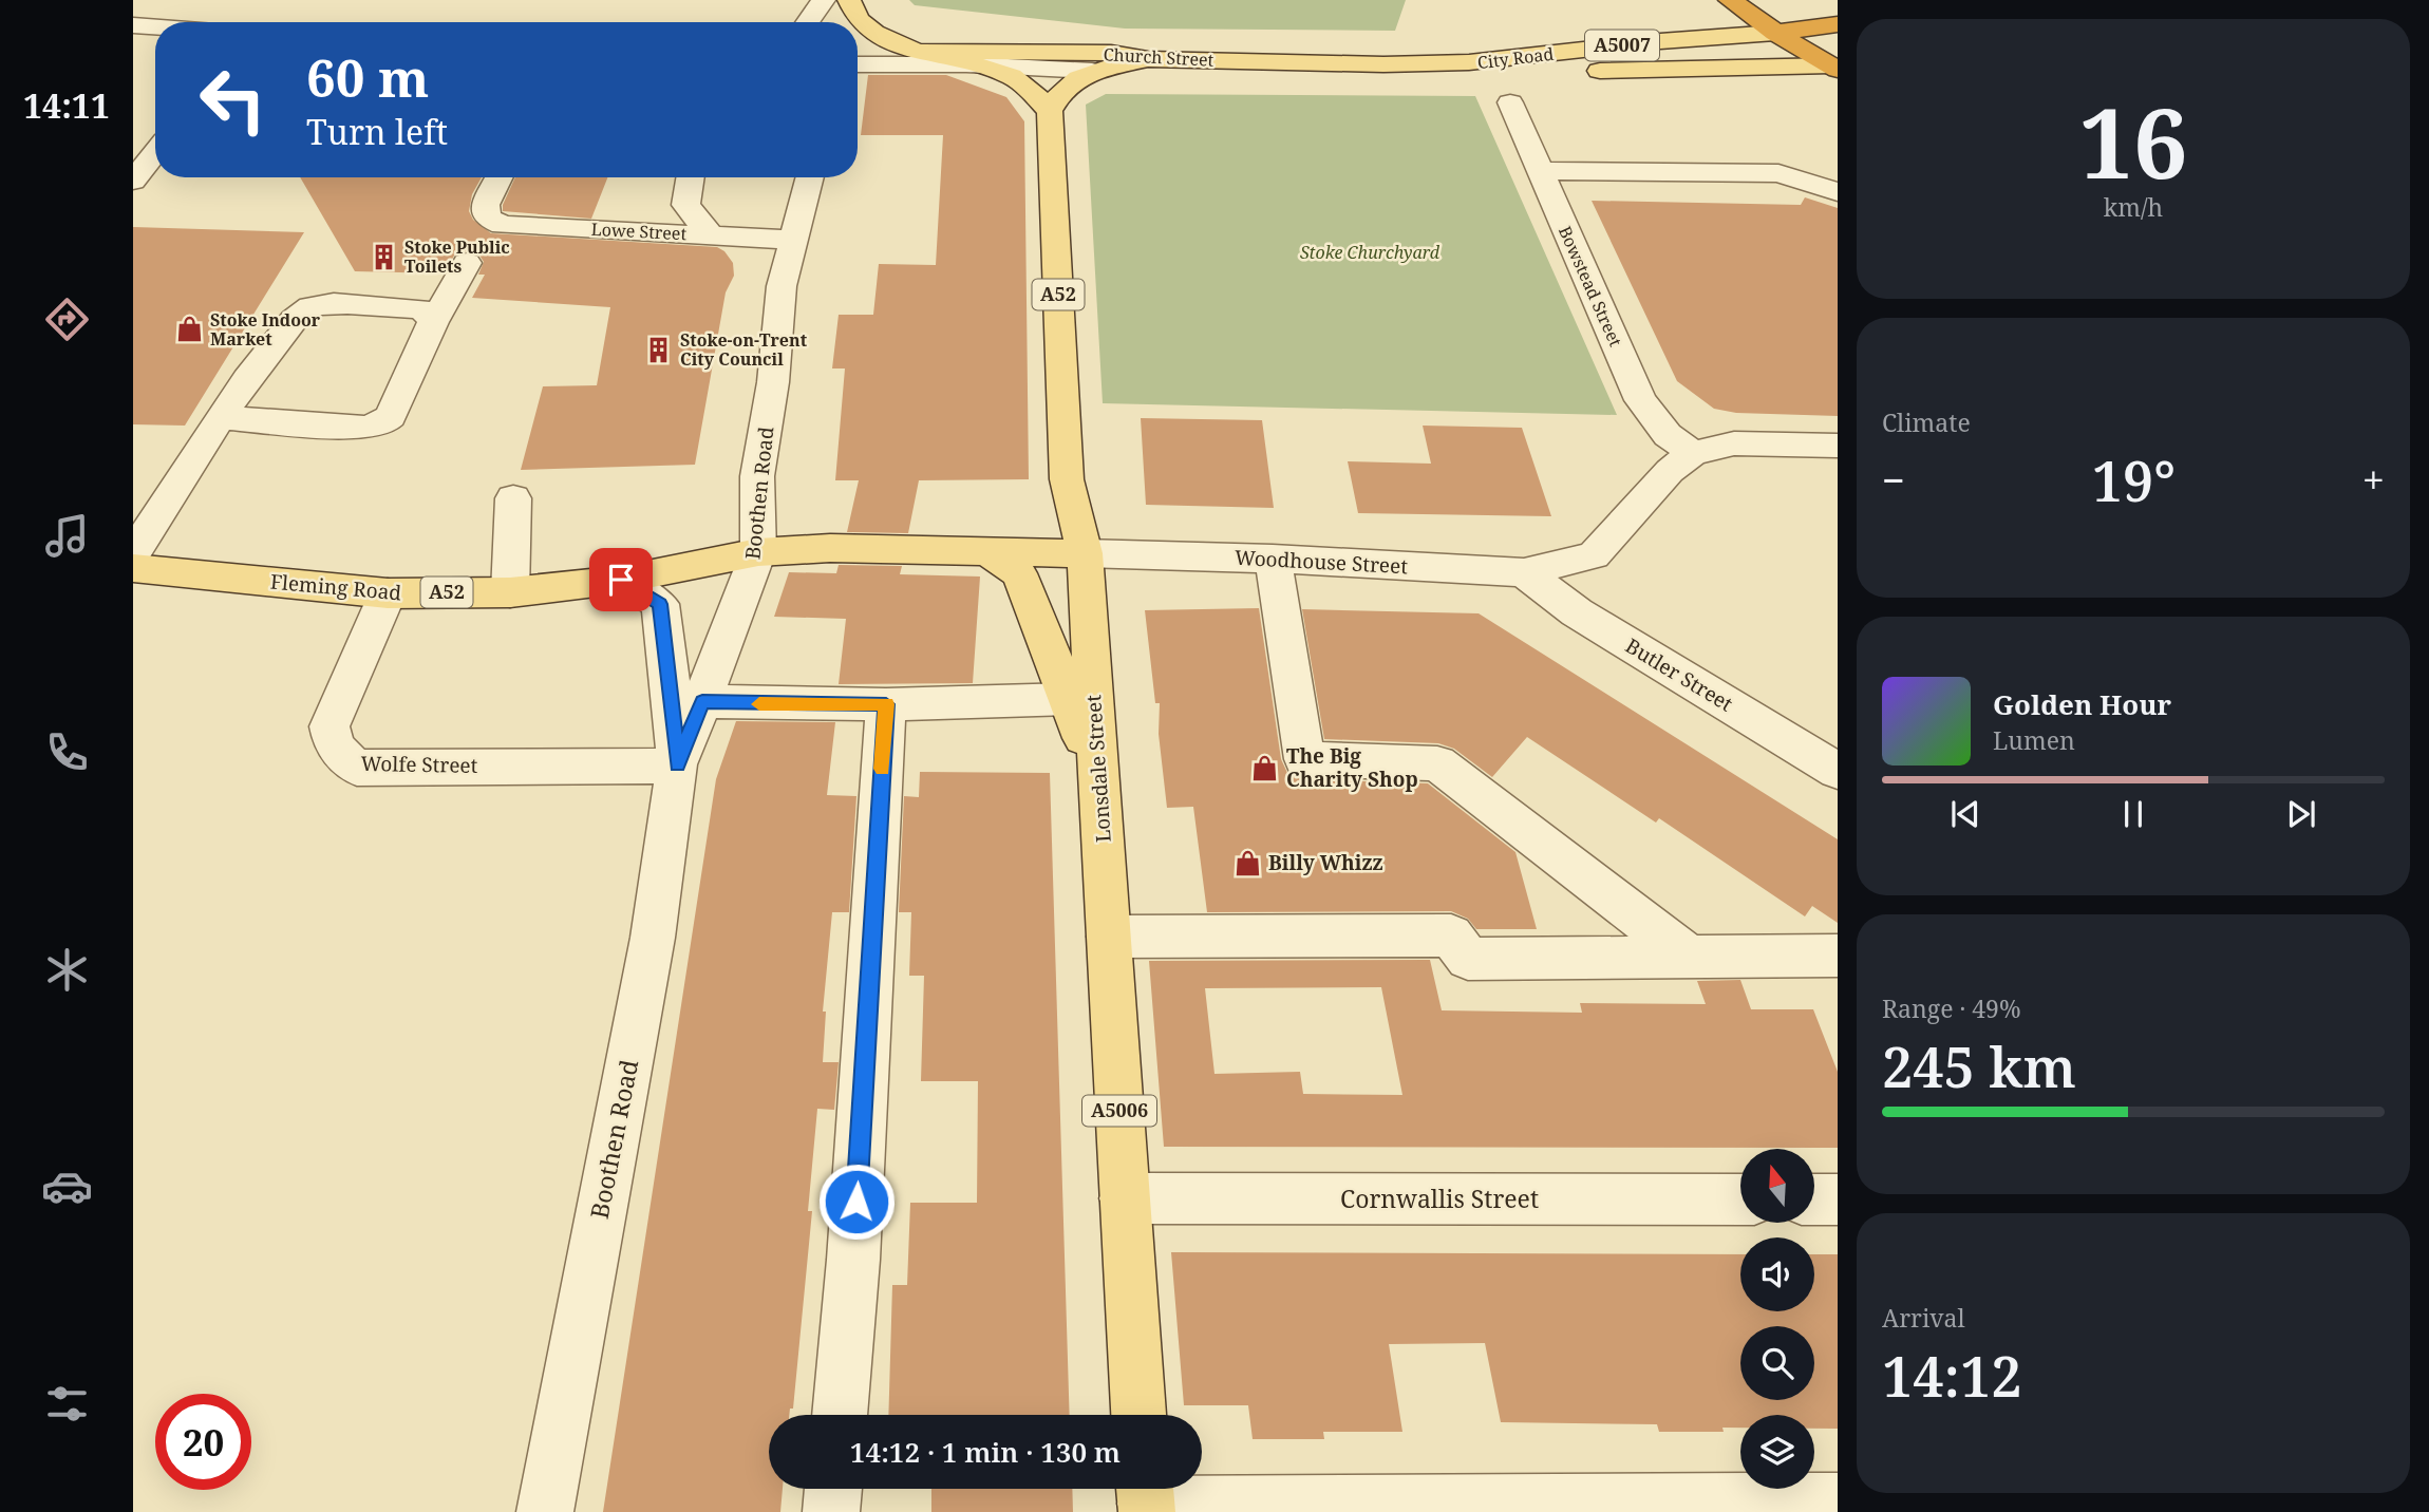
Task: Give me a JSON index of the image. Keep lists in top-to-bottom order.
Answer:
{
  "streets": {
    "highway": ["A5007", "City Road"],
    "main road": [
      "Church Street",
      "A52",
      "Woodhouse Street",
      "Fleming Road",
      "Lonsdale Street",
      "A5006"
    ],
    "street": [
      "Lowe Street",
      "Bowstead Street",
      "Boothen Road",
      "Butler Street",
      "Wolfe Street",
      "Cornwallis Street"
    ]
  },
  "crossings": [
    ["Church Street", "City Road"],
    ["Lowe Street", "Boothen Road"],
    ["Bowstead Street", "Woodhouse Street"],
    ["A52", "Woodhouse Street"],
    ["A52", "Lonsdale Street"],
    ["A52", "A5006"],
    ["Boothen Road", "Woodhouse Street"],
    ["Boothen Road", "Fleming Road"],
    ["Boothen Road", "Wolfe Street"],
    ["Woodhouse Street", "Fleming Road"],
    ["Woodhouse Street", "Butler Street"],
    ["Woodhouse Street", "Lonsdale Street"],
    ["Woodhouse Street", "A5006"],
    ["Fleming Road", "Wolfe Street"],
    ["Lonsdale Street", "A5006"],
    ["Lonsdale Street", "Cornwallis Street"]
  ],
  "parks": ["Stoke Churchyard"],
  "places": {
    "building": ["Stoke Public Toilets", "Stoke-on-Trent City Council"],
    "shop": ["Stoke Indoor Market", "The Big Charity Shop", "Billy Whizz"]
  },
  "north": "top",
  "page": {
    "tabs": "14:11",
    "tile": [
      ["16", "km/h"],
      "Climate",
      ["Range · 49%", "245 km"],
      ["Arrival", "14:12"]
    ],
    "turn": ["60 m", "Turn left"],
    "heat": ["−", "19°", "+"],
    "song": ["Golden Hour", "Lumen"],
    "limit": "20",
    "trip": "14:12 · 1 min · 130 m"
  }
}
